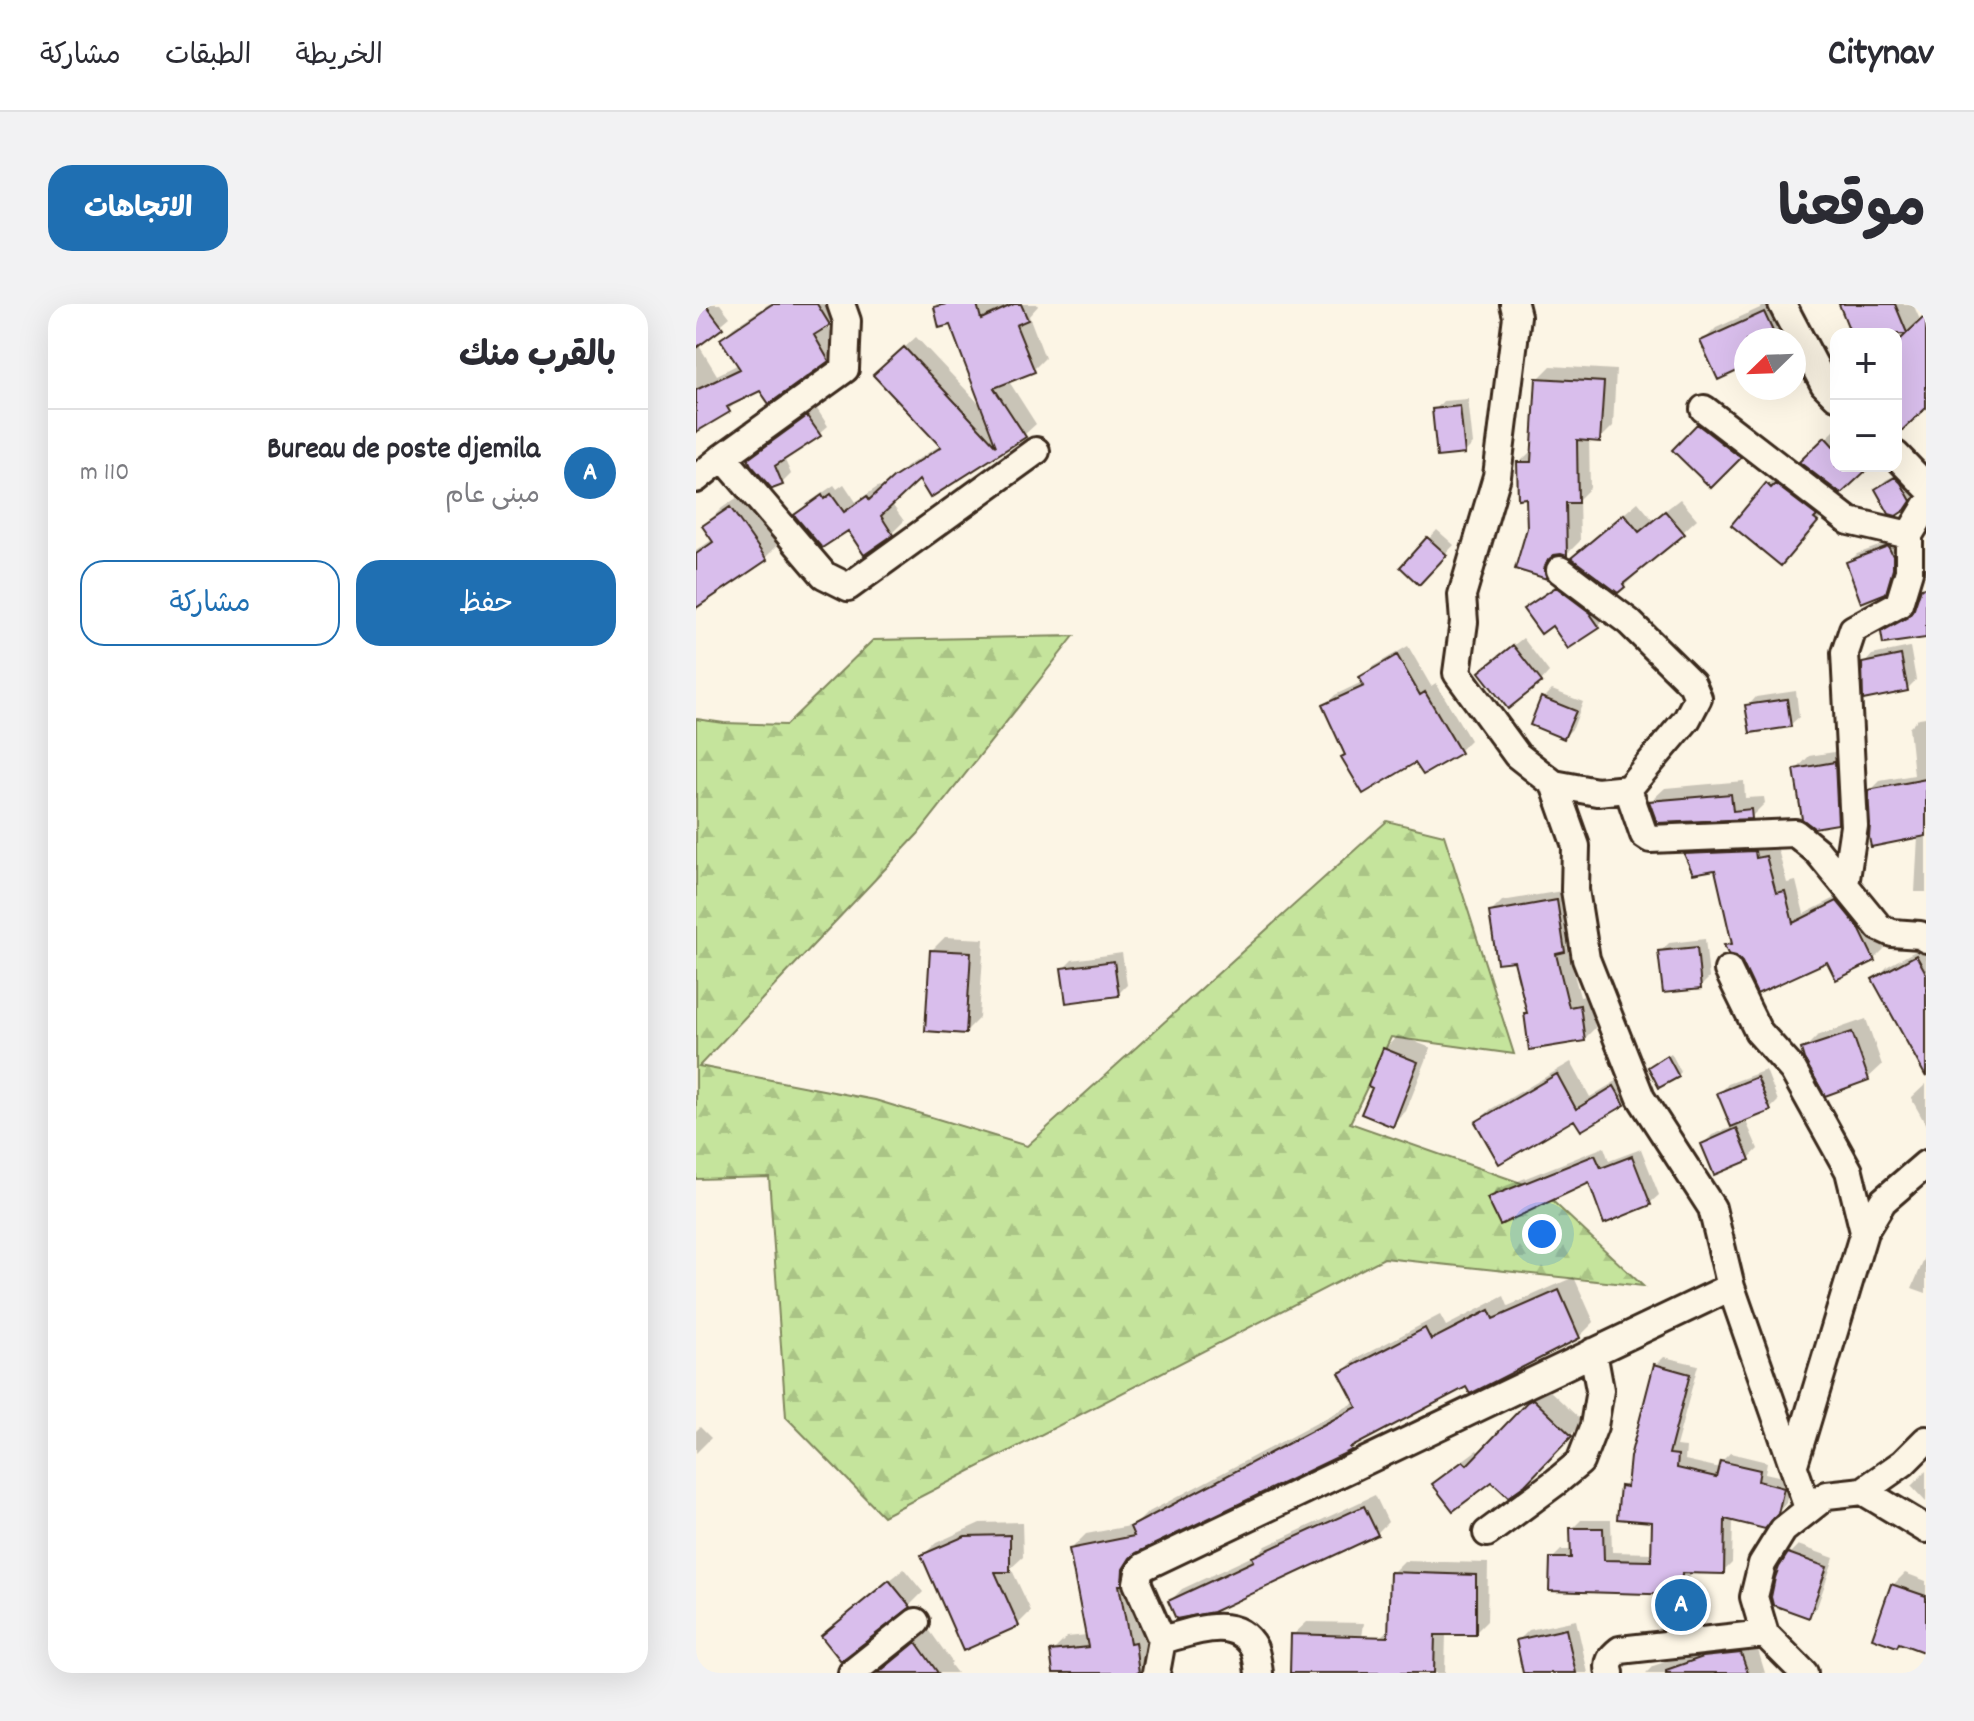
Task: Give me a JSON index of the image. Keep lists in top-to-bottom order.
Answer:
{
  "north": "bottom left",
  "page": {
    "header": "Citynav",
    "nav": ["الخريطة", "الطبقات", "مشاركة"],
    "title": "موقعنا",
    "buttons": [
      "الاتجاهات",
      ["حفظ", "مشاركة"]
    ],
    "heading": "بالقرب منك",
    "map_buttons": ["+", "−"],
    "list": [
      {
        "mark": "A",
        "name": "Bureau de poste djemila",
        "note": "مبنى عام",
        "value": "110 m"
      }
    ],
    "pins": "A"
  }
}
